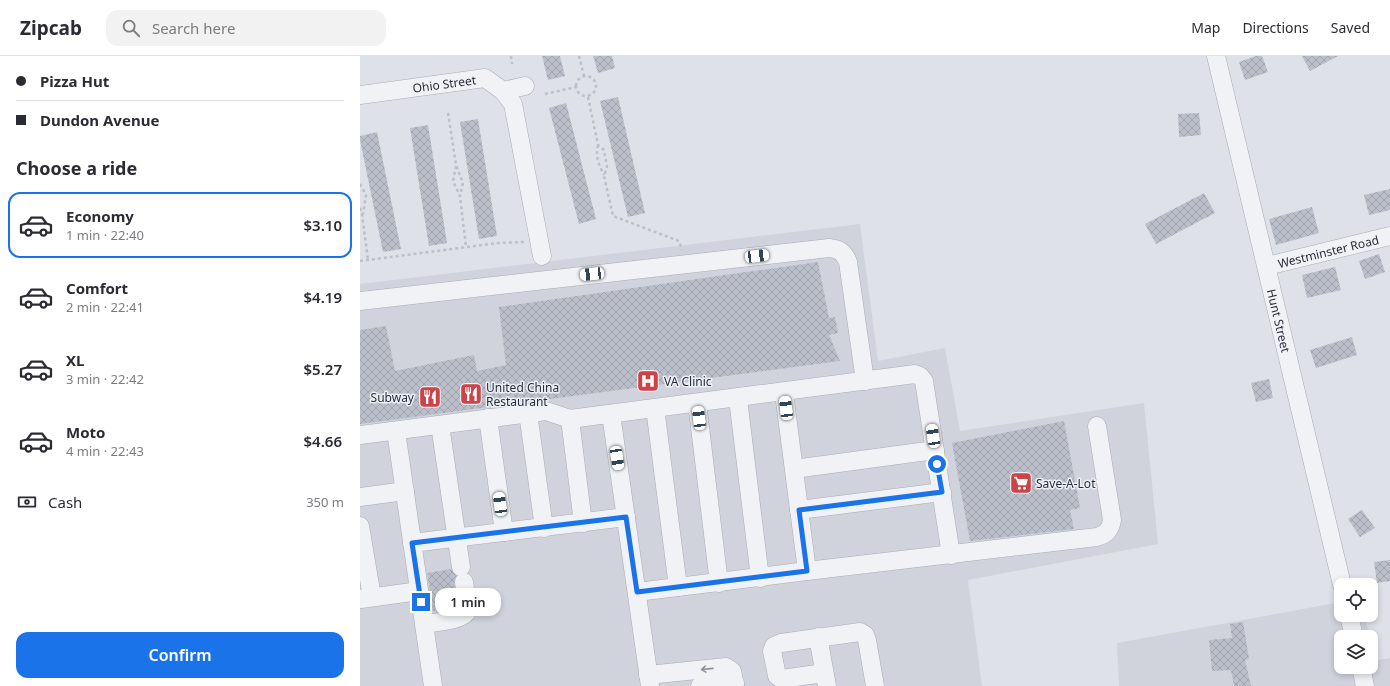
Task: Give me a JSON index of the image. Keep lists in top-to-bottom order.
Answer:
{
  "streets": {
    "street": ["Ohio Street", "Westminster Road", "Hunt Street"]
  },
  "crossings": [
    ["Westminster Road", "Hunt Street"]
  ],
  "places": {
    "hospital": ["VA Clinic"],
    "restaurant": ["United China Restaurant", "Subway"],
    "supermarket": ["Save-A-Lot"]
  },
  "page": {
    "header": "Zipcab",
    "search": "Search here",
    "nav": ["Map", "Directions", "Saved"],
    "banner": ["Pizza Hut", "Dundon Avenue"],
    "heading": "Choose a ride",
    "list": [
      {
        "name": "Economy",
        "note": "1 min · 22:40",
        "value": "$3.10"
      },
      {
        "name": "Comfort",
        "note": "2 min · 22:41",
        "value": "$4.19"
      },
      {
        "name": "XL",
        "note": "3 min · 22:42",
        "value": "$5.27"
      },
      {
        "name": "Moto",
        "note": "4 min · 22:43",
        "value": "$4.66"
      }
    ],
    "pay": ["Cash", "350 m"],
    "bubble": "1 min",
    "buttons": "Confirm"
  }
}
